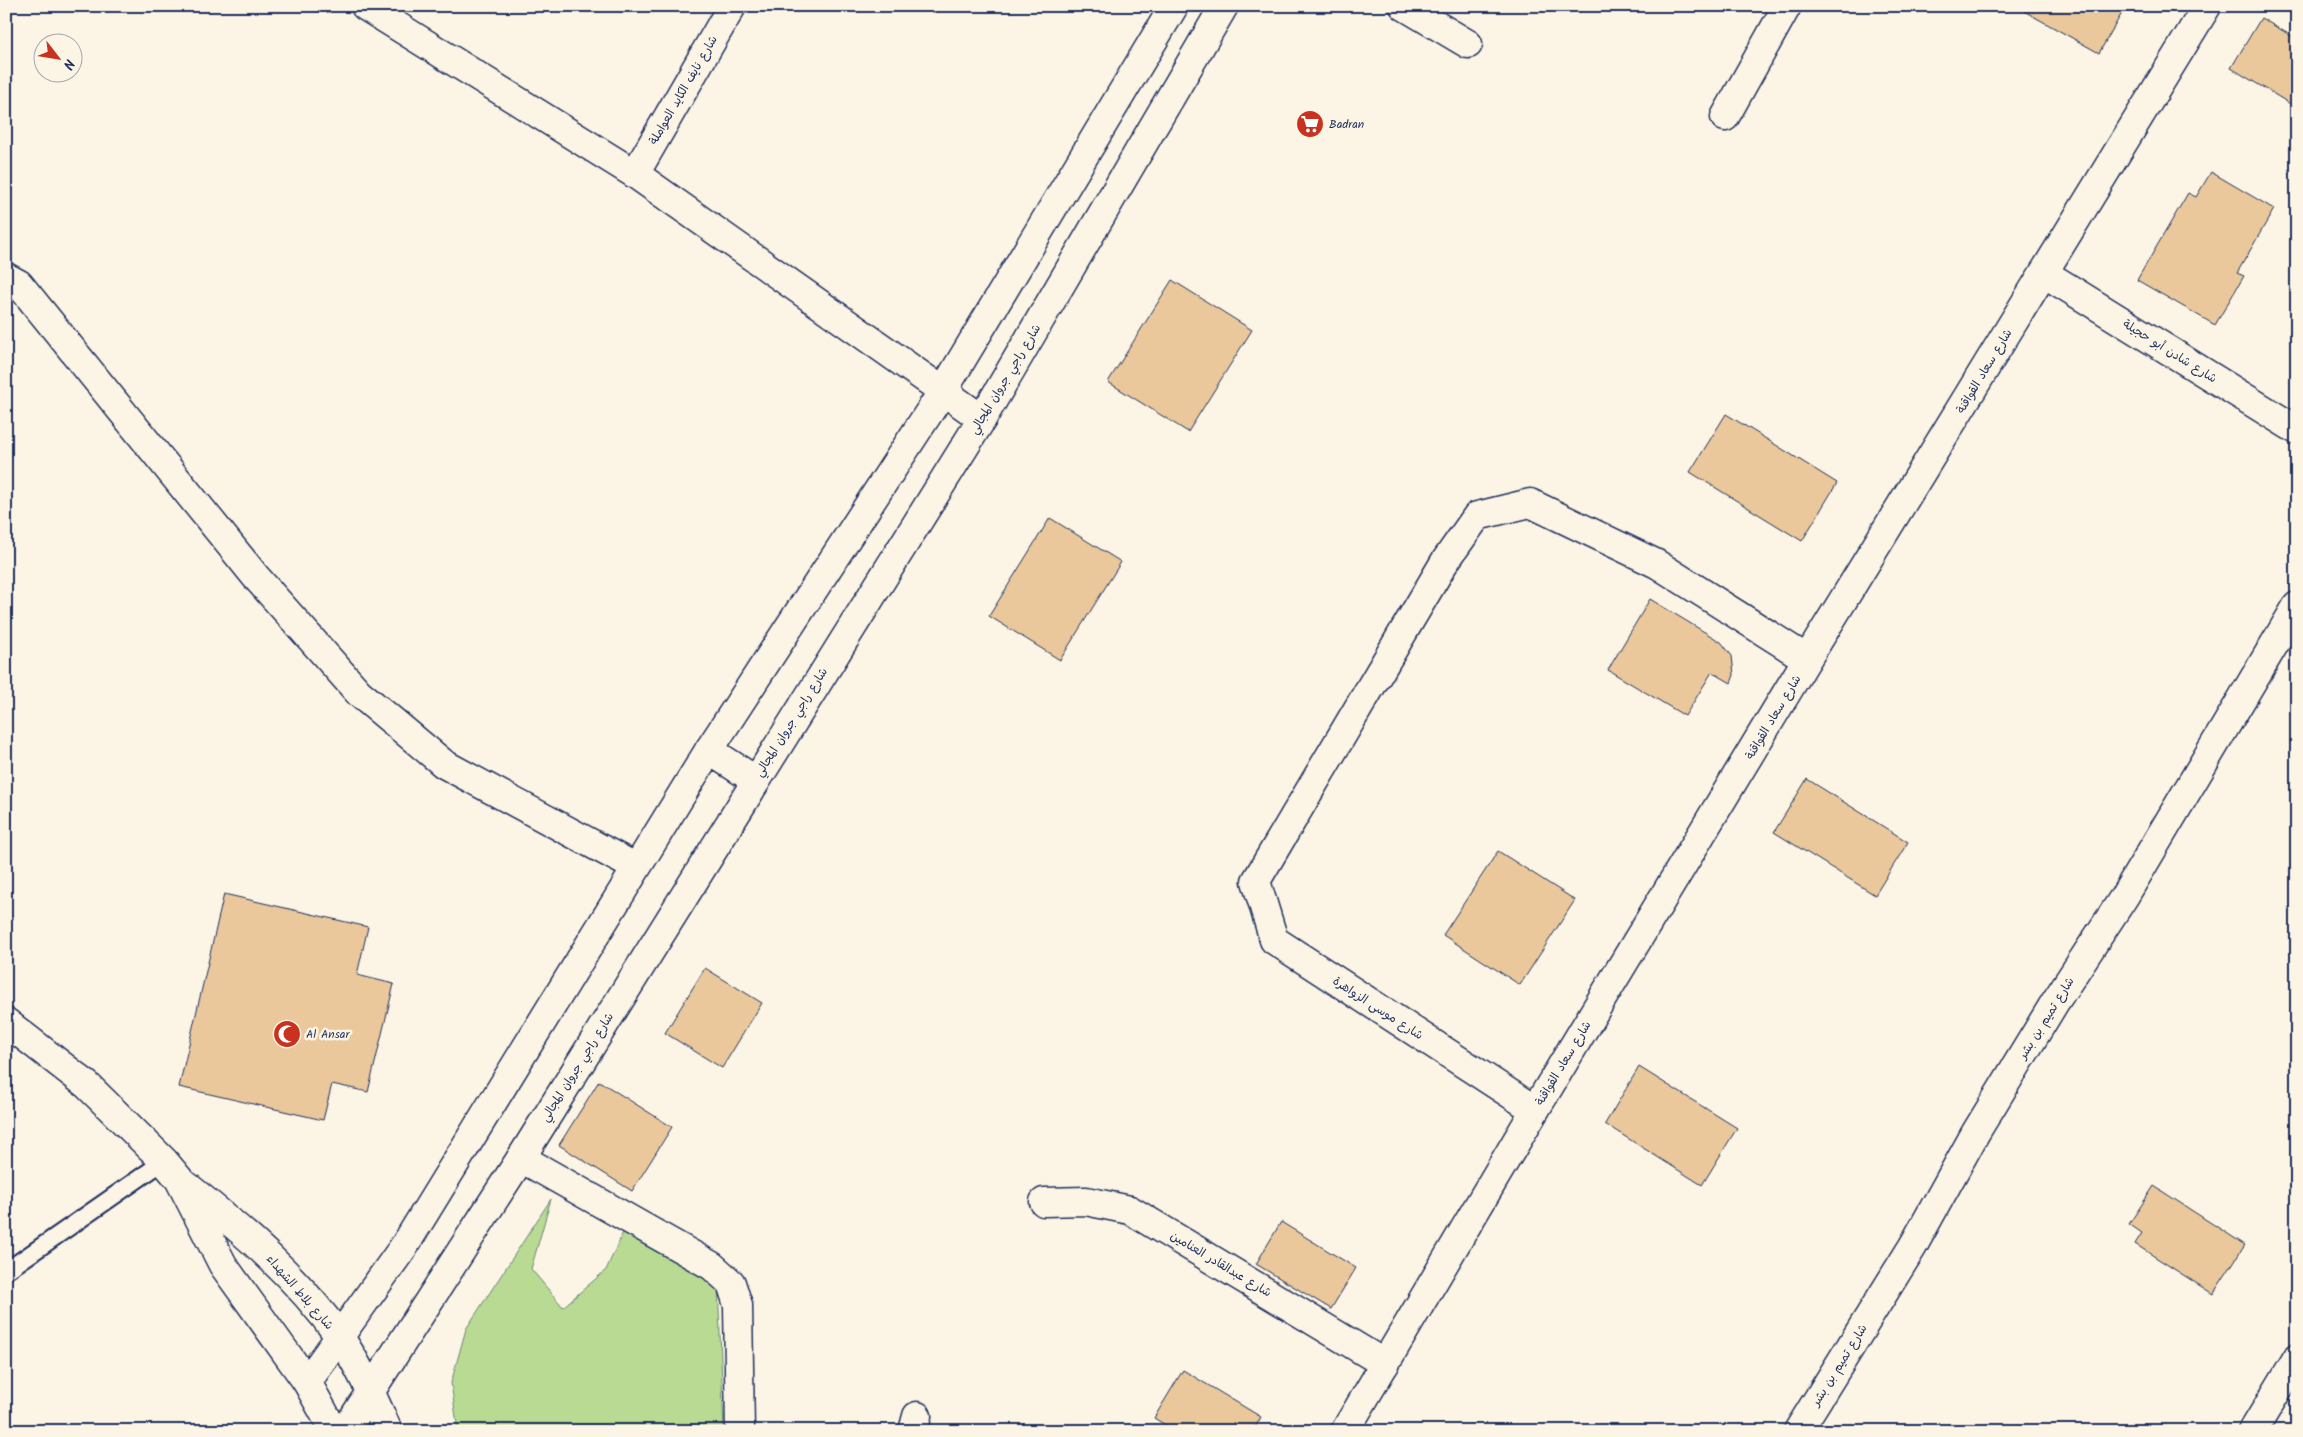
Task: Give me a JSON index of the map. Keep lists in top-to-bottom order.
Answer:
{
  "streets": {
    "street": [
      "شارع نايف الكايد العواملة",
      "شارع شادن أبو حجيلة",
      "شارع سعاد القواقنة",
      "شارع راجي جروان المجالي",
      "شارع موسى الزواهرة",
      "شارع تميم بن بشر",
      "شارع عبدالقادر العنامين",
      "شارع بلاط الشهداء"
    ]
  },
  "crossings": [
    ["شارع شادن أبو حجيلة", "شارع سعاد القواقنة"],
    ["شارع سعاد القواقنة", "شارع موسى الزواهرة"],
    ["شارع سعاد القواقنة", "شارع عبدالقادر العنامين"],
    ["شارع راجي جروان المجالي", "شارع بلاط الشهداء"]
  ],
  "places": {
    "supermarket": ["Badran"],
    "mosque": ["Al Ansar"]
  },
  "north": "bottom right"
}
